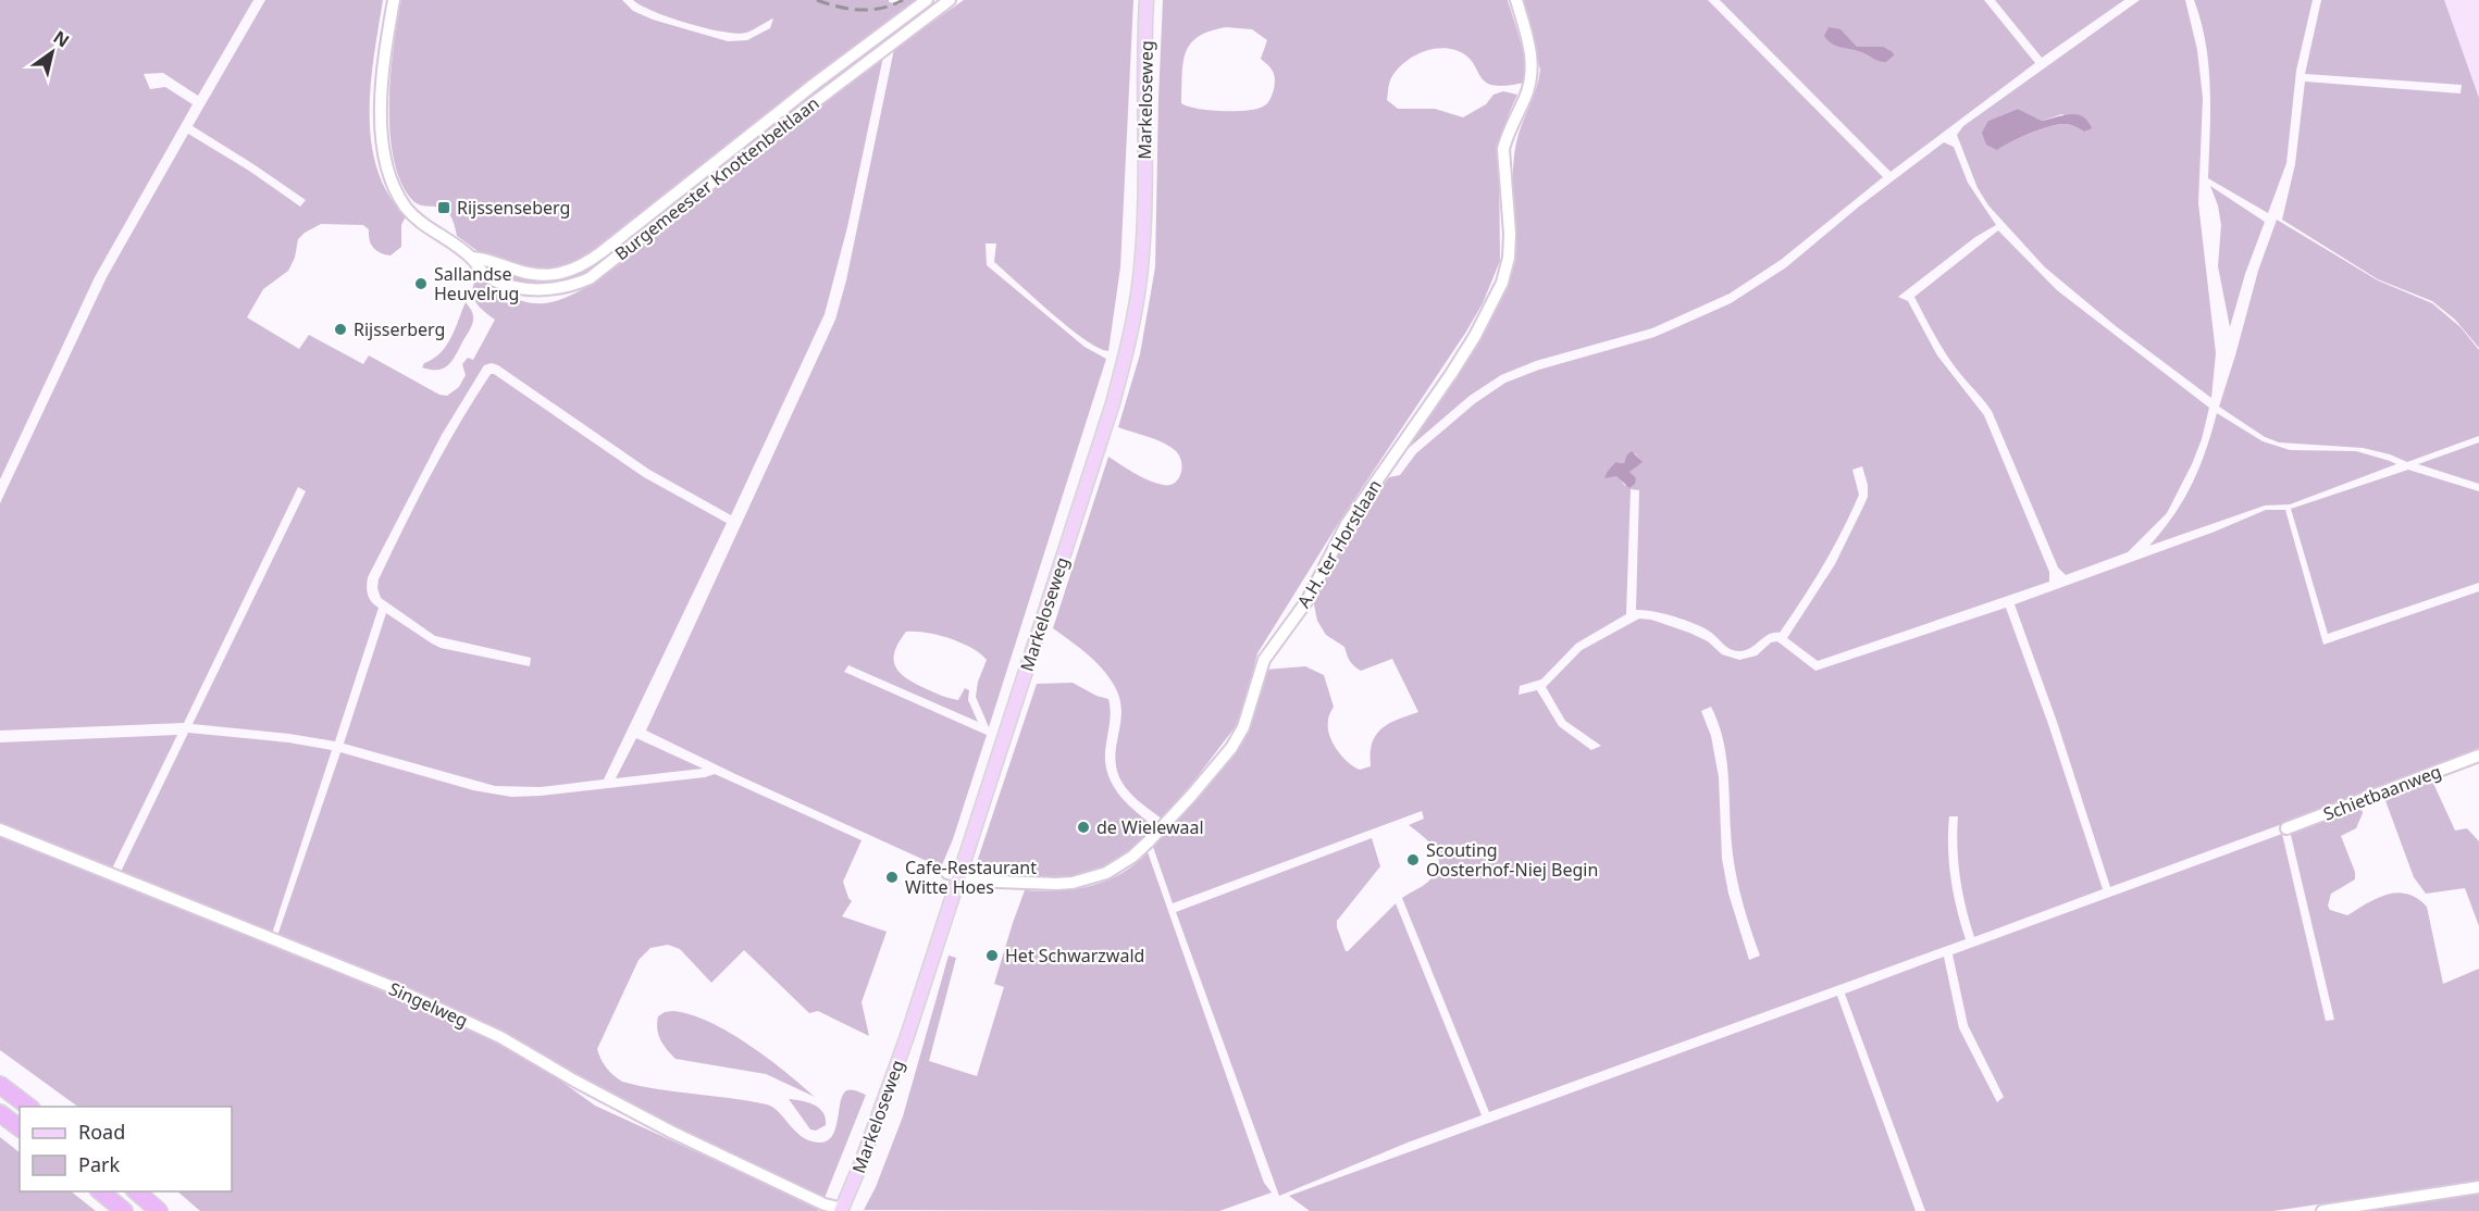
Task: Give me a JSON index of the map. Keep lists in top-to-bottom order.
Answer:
{
  "streets": {
    "main road": ["Markeloseweg"],
    "street": [
      "Burgemeester Knottenbeltlaan",
      "A.H. ter Horstlaan",
      "Schietbaanweg",
      "Singelweg"
    ]
  },
  "crossings": [
    ["Markeloseweg", "A.H. ter Horstlaan"],
    ["Markeloseweg", "Singelweg"]
  ],
  "places": {
    "transit": ["Rijssenseberg"],
    "other": [
      "Sallandse Heuvelrug",
      "Rijsserberg",
      "de Wielewaal",
      "Scouting Oosterhof-Niej Begin",
      "Cafe-Restaurant Witte Hoes",
      "Het Schwarzwald"
    ]
  },
  "legend": ["Road", "Park"],
  "north": "top right"
}
